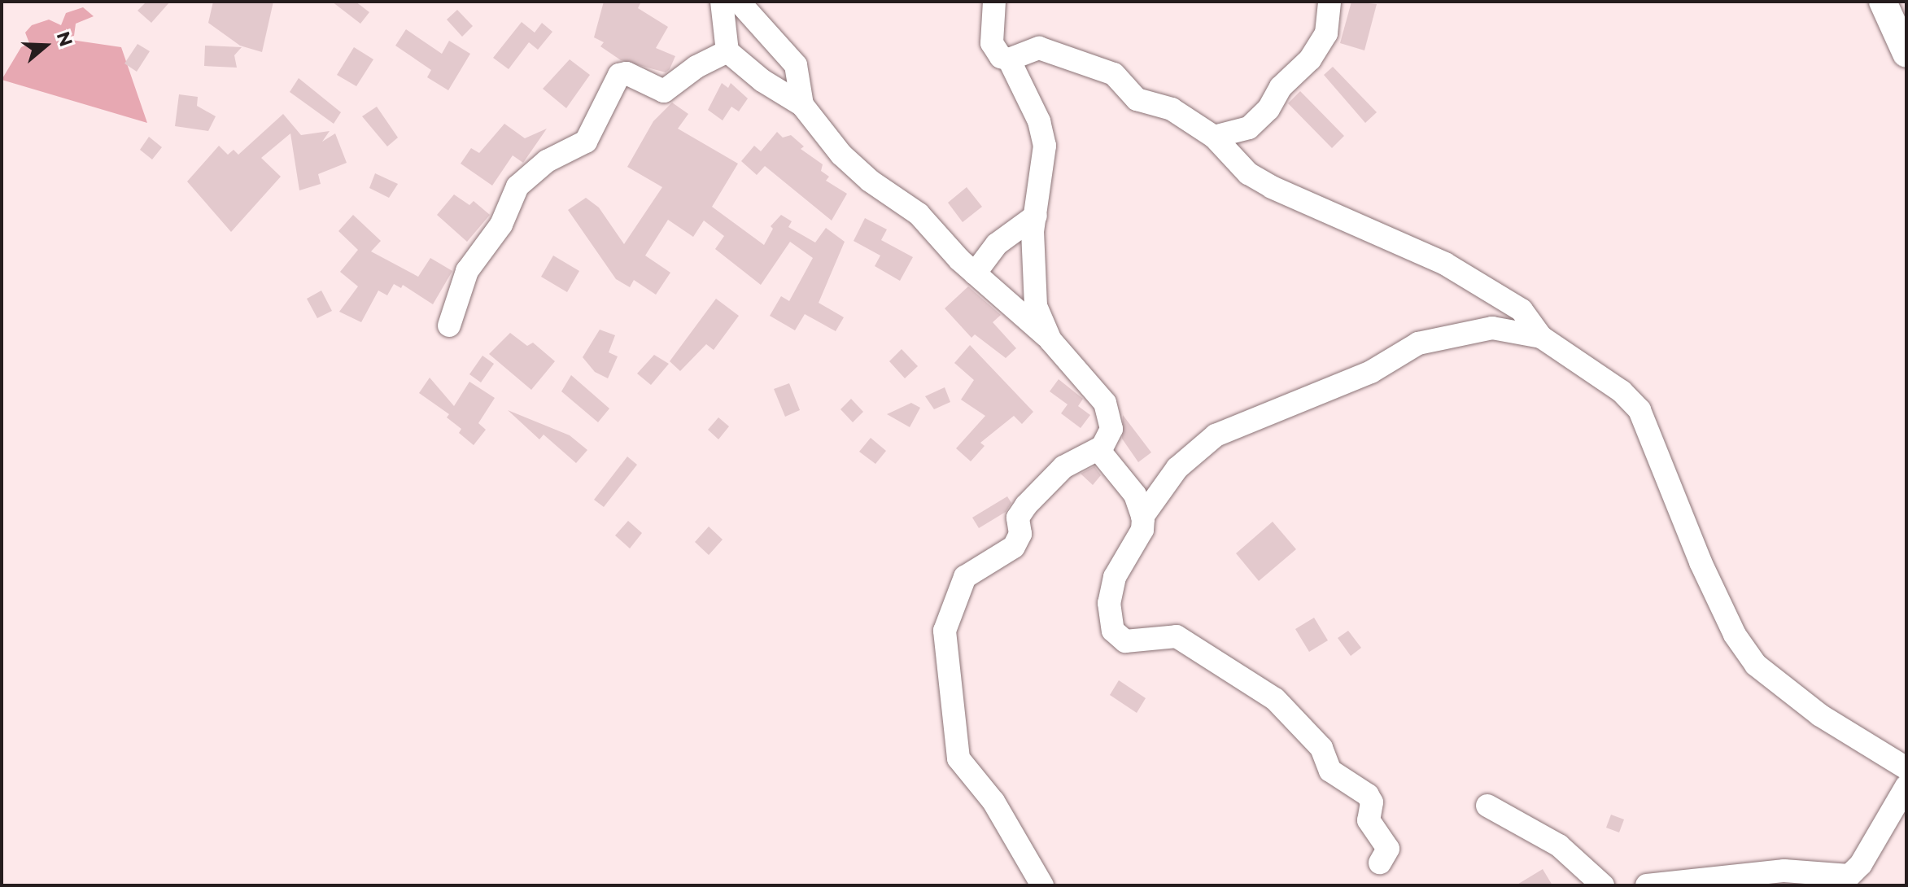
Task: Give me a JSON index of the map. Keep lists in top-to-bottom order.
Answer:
{
  "north": "right"
}
